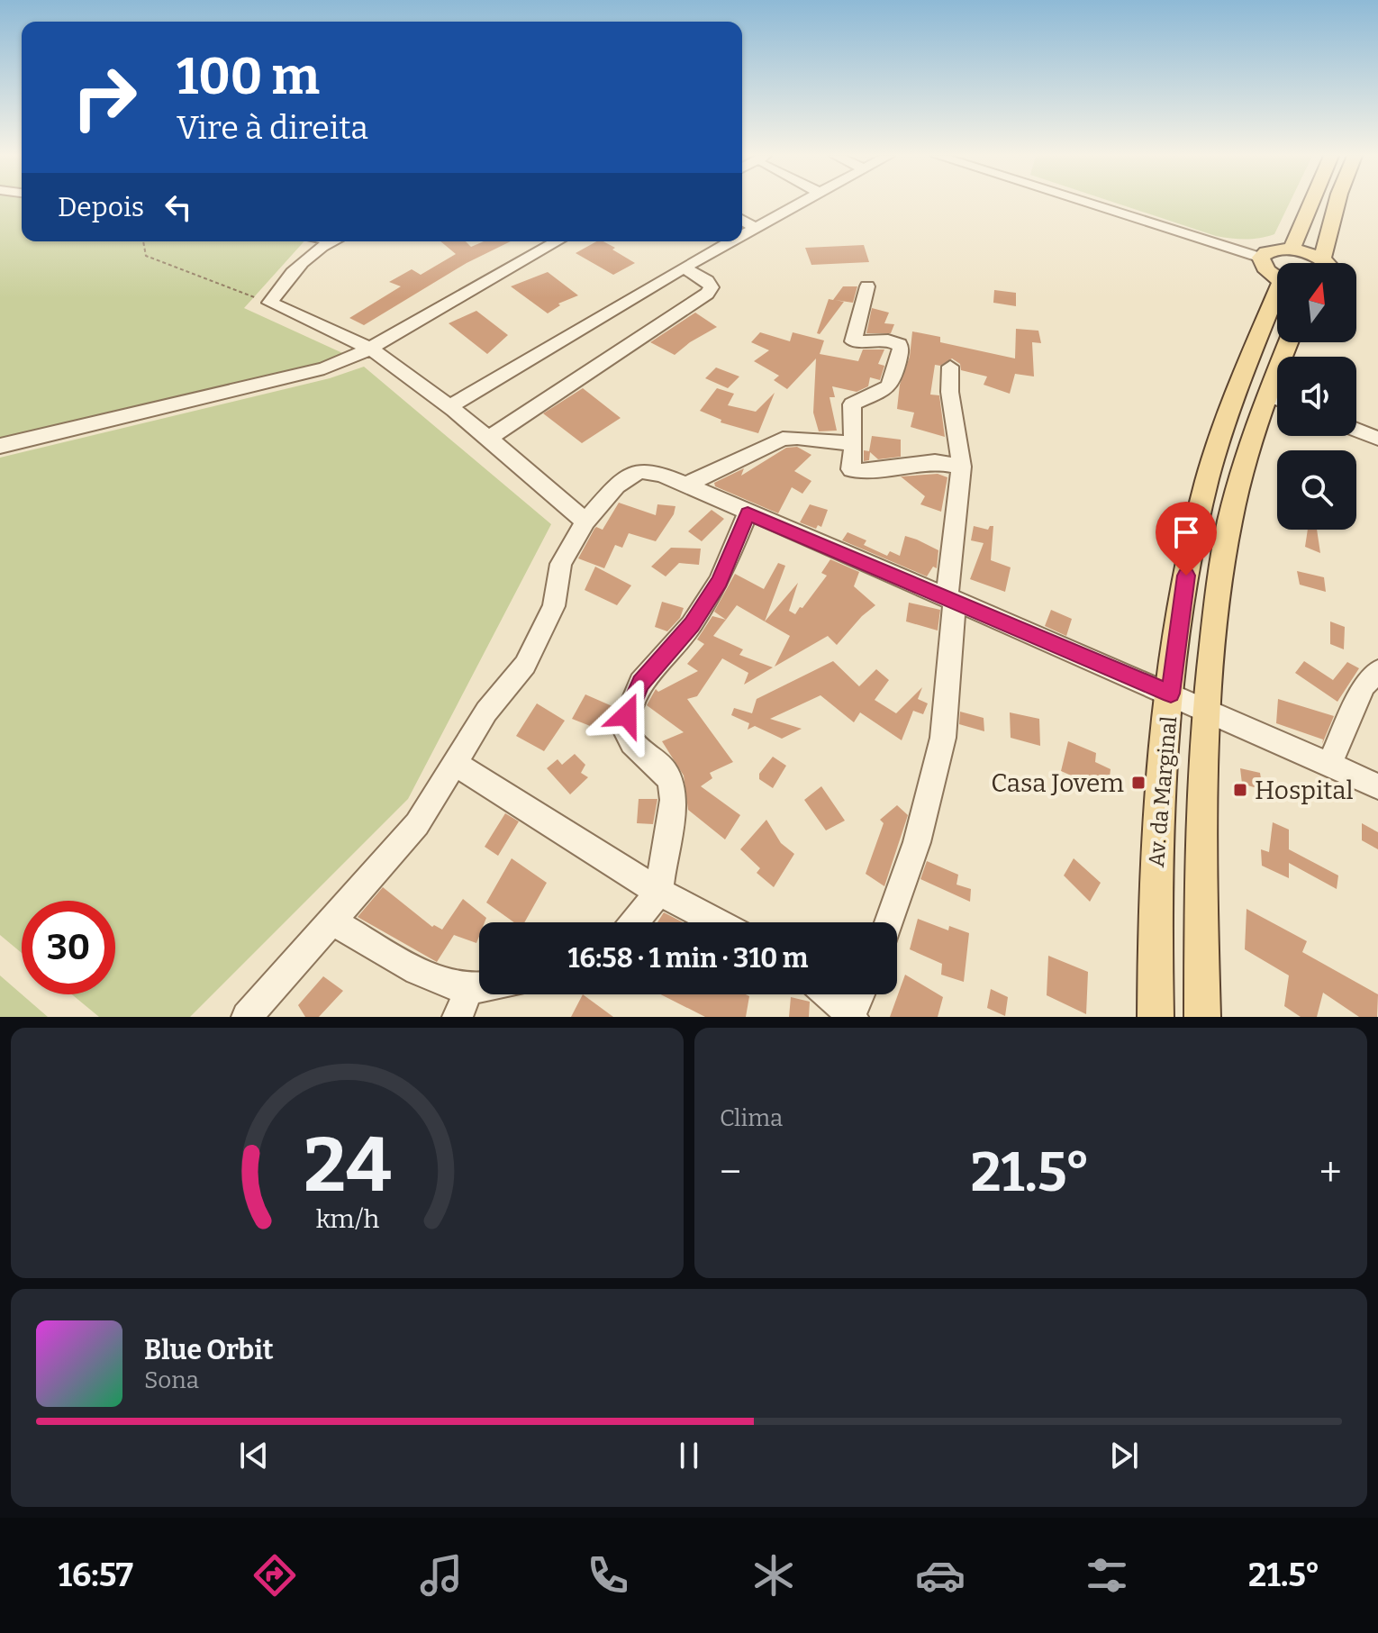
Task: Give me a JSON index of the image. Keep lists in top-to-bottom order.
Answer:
{
  "streets": {
    "main road": ["Av. da Marginal"]
  },
  "places": {
    "transit": ["Casa Jovem", "Hospital"]
  },
  "north": "top",
  "page": {
    "turn": ["100 m", "Vire à direita"],
    "then": "Depois",
    "limit": "30",
    "trip": "16:58 · 1 min · 310 m",
    "tile": "Clima",
    "heat": ["−", "21.5°", "+"],
    "song": ["Blue Orbit", "Sona"],
    "tabs": ["16:57", "21.5°"],
    "gauge": ["24", "km/h"]
  }
}
